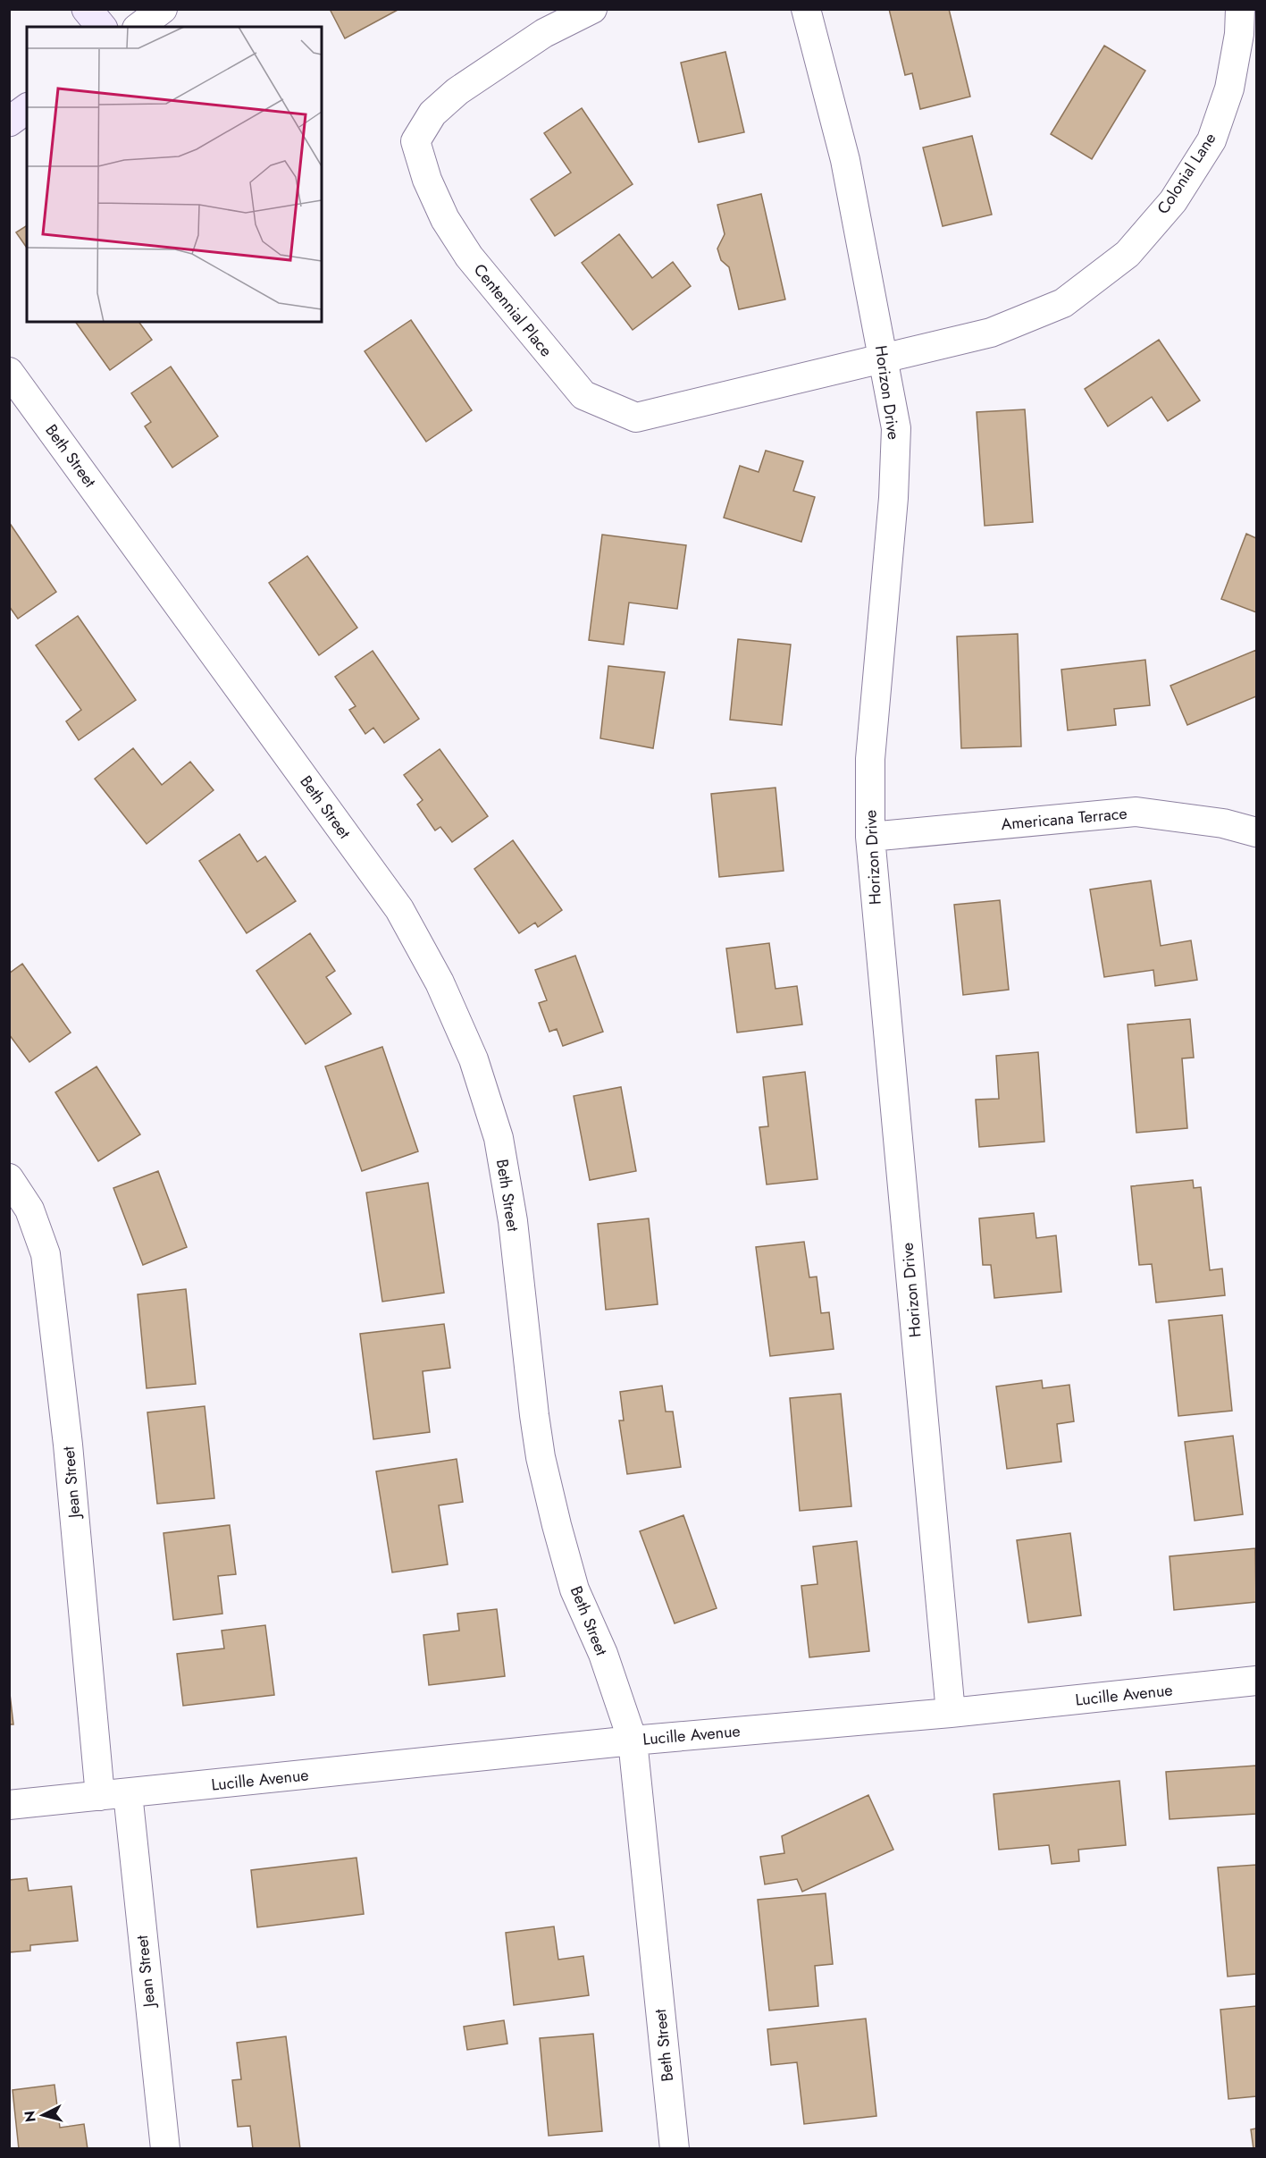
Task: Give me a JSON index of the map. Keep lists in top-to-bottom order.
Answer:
{
  "streets": {
    "street": [
      "Colonial Lane",
      "Centennial Place",
      "Horizon Drive",
      "Beth Street",
      "Americana Terrace",
      "Jean Street",
      "Lucille Avenue"
    ]
  },
  "crossings": [
    ["Colonial Lane", "Centennial Place"],
    ["Colonial Lane", "Horizon Drive"],
    ["Centennial Place", "Horizon Drive"],
    ["Horizon Drive", "Americana Terrace"],
    ["Horizon Drive", "Lucille Avenue"],
    ["Beth Street", "Lucille Avenue"],
    ["Jean Street", "Lucille Avenue"]
  ],
  "north": "left"
}
